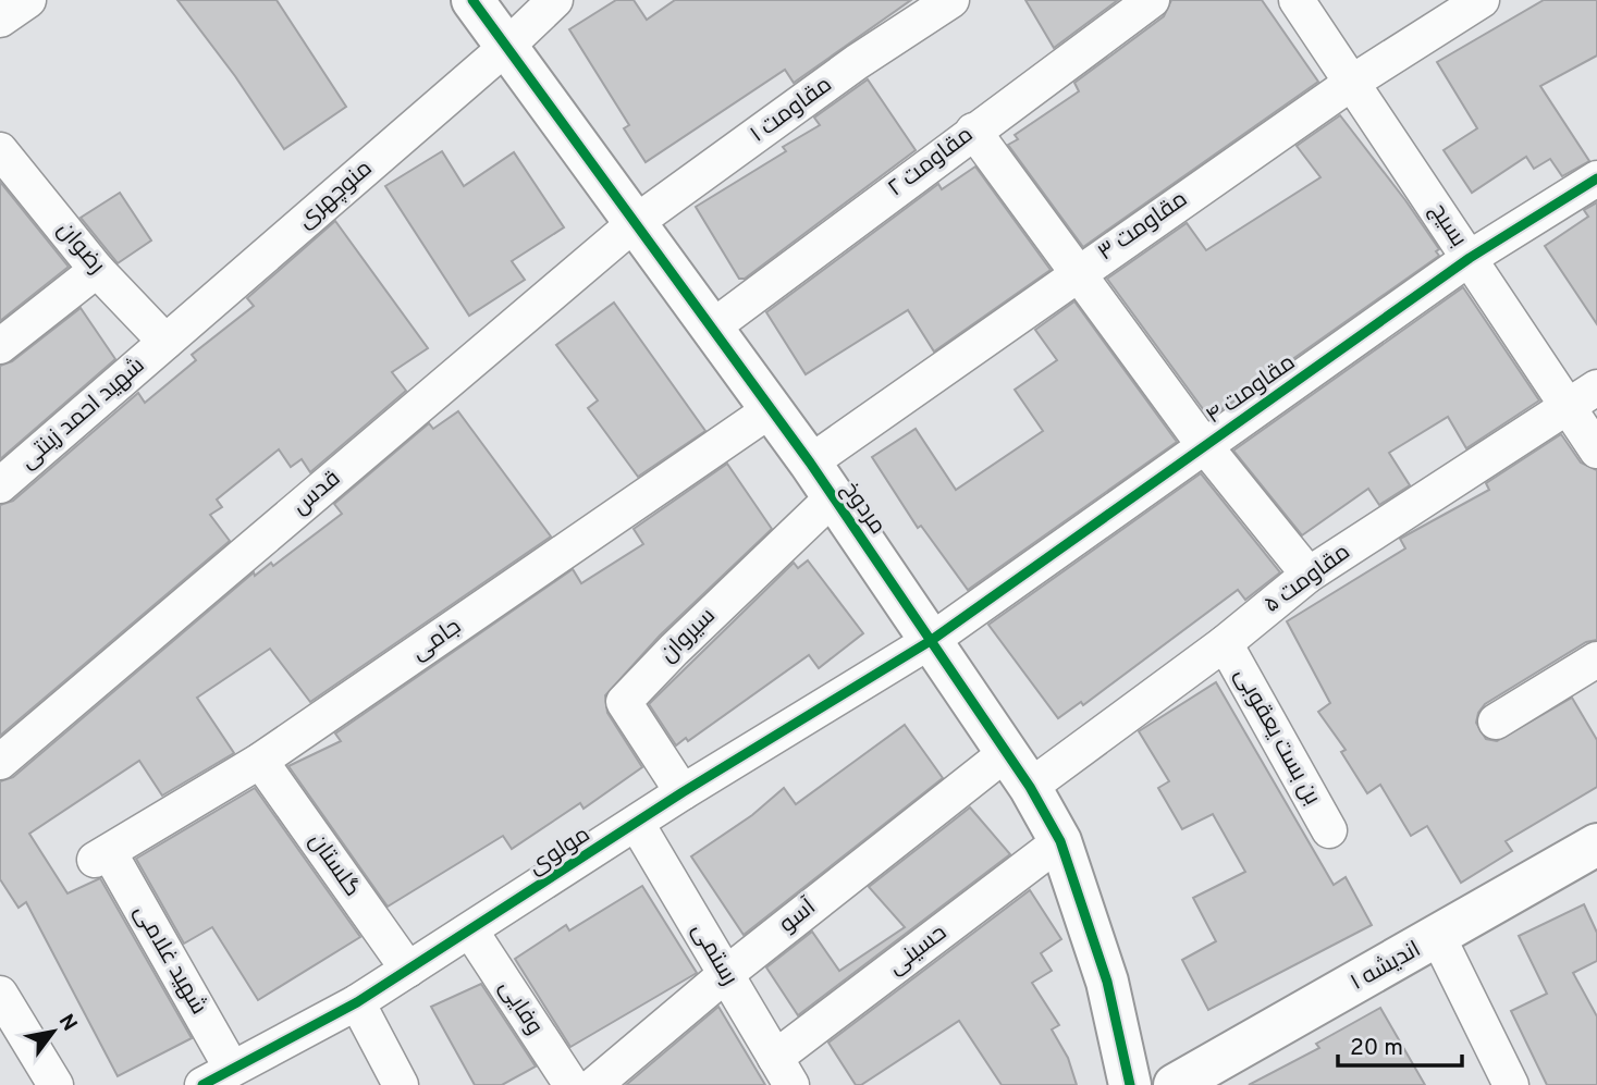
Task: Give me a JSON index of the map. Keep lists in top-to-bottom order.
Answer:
{
  "streets": {
    "street": [
      "مقاومت ۱",
      "مقاومت ۲",
      "منوچهری",
      "بسیج",
      "مقاومت ۳",
      "رضوان",
      "مقاومت ۴",
      "شهید احمد زینتی",
      "قدس",
      "مردوخ",
      "مقاومت ۵",
      "سیروان",
      "جامی",
      "بن بست یعقوبی",
      "مولوی",
      "گلستان",
      "آسو",
      "حسینی",
      "رستمی",
      "شهید غلامی",
      "اندیشه ۱",
      "وفایی"
    ]
  },
  "crossings": [
    ["مقاومت ۱", "قدس"],
    ["مقاومت ۱", "مردوخ"],
    ["مقاومت ۲", "مردوخ"],
    ["منوچهری", "رضوان"],
    ["منوچهری", "شهید احمد زینتی"],
    ["منوچهری", "مردوخ"],
    ["بسیج", "مقاومت ۳"],
    ["بسیج", "مقاومت ۴"],
    ["بسیج", "مقاومت ۵"],
    ["مقاومت ۳", "مردوخ"],
    ["رضوان", "شهید احمد زینتی"],
    ["مقاومت ۴", "مردوخ"],
    ["مقاومت ۴", "مولوی"],
    ["قدس", "مردوخ"],
    ["مردوخ", "مقاومت ۵"],
    ["مردوخ", "سیروان"],
    ["مردوخ", "جامی"],
    ["مردوخ", "مولوی"],
    ["مردوخ", "آسو"],
    ["مردوخ", "حسینی"],
    ["مقاومت ۵", "بن بست یعقوبی"],
    ["سیروان", "مولوی"],
    ["جامی", "گلستان"],
    ["جامی", "شهید غلامی"],
    ["مولوی", "گلستان"],
    ["مولوی", "رستمی"],
    ["مولوی", "شهید غلامی"],
    ["مولوی", "وفایی"],
    ["آسو", "رستمی"],
    ["حسینی", "رستمی"]
  ],
  "scale_bar": "20 m",
  "north": "top right"
}
